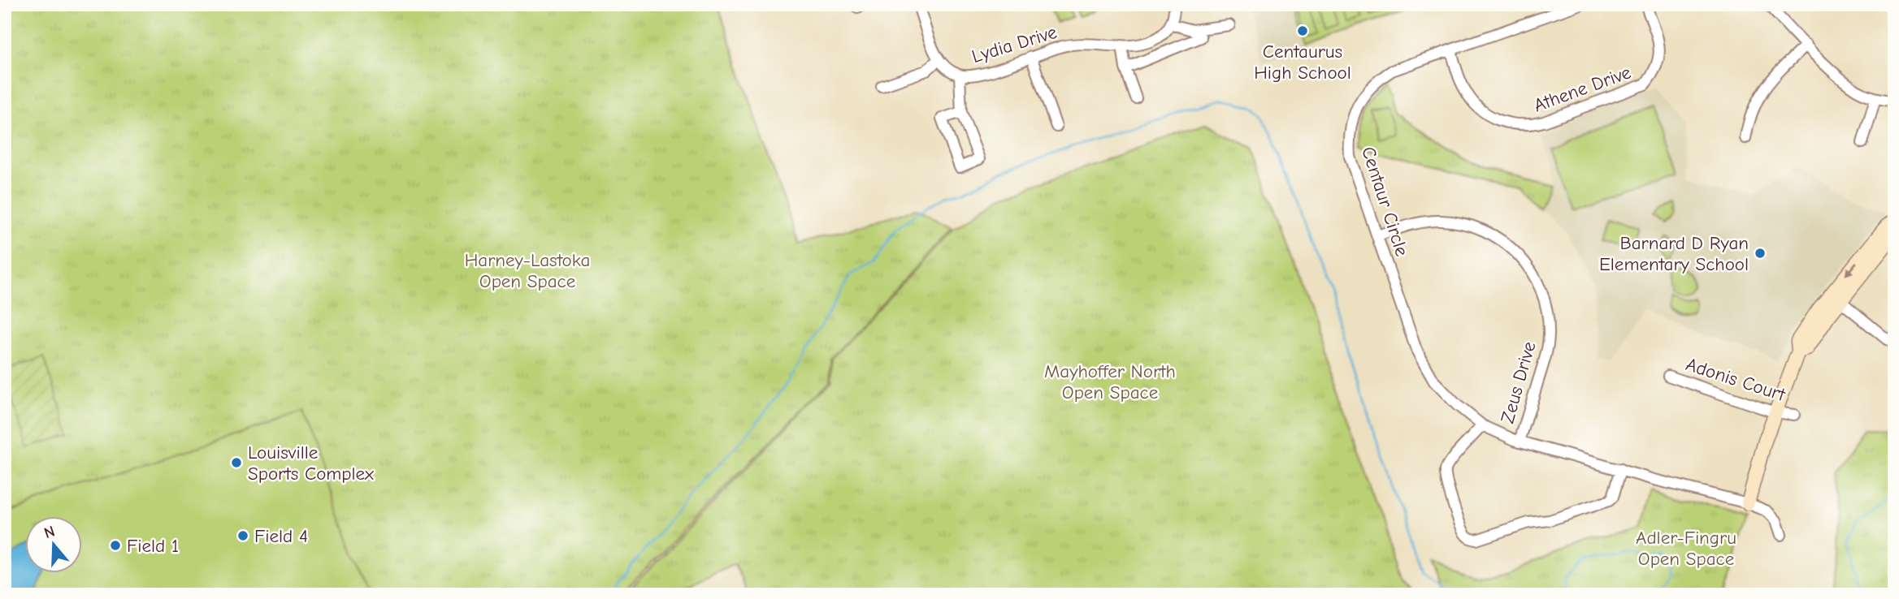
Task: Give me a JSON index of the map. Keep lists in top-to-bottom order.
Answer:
{
  "streets": {
    "street": [
      "Lydia Drive",
      "Athene Drive",
      "Centaur Circle",
      "Adonis Court",
      "Zeus Drive"
    ]
  },
  "crossings": [
    ["Athene Drive", "Centaur Circle"],
    ["Centaur Circle", "Zeus Drive"]
  ],
  "parks": ["Harney-Lastoka Open Space", "Mayhoffer North Open Space", "Adler-Fingru Open Space"],
  "places": [
    "Centaurus High School",
    "Barnard D Ryan Elementary School",
    "Louisville Sports Complex",
    "Field 4",
    "Field 1"
  ],
  "north": "top"
}
